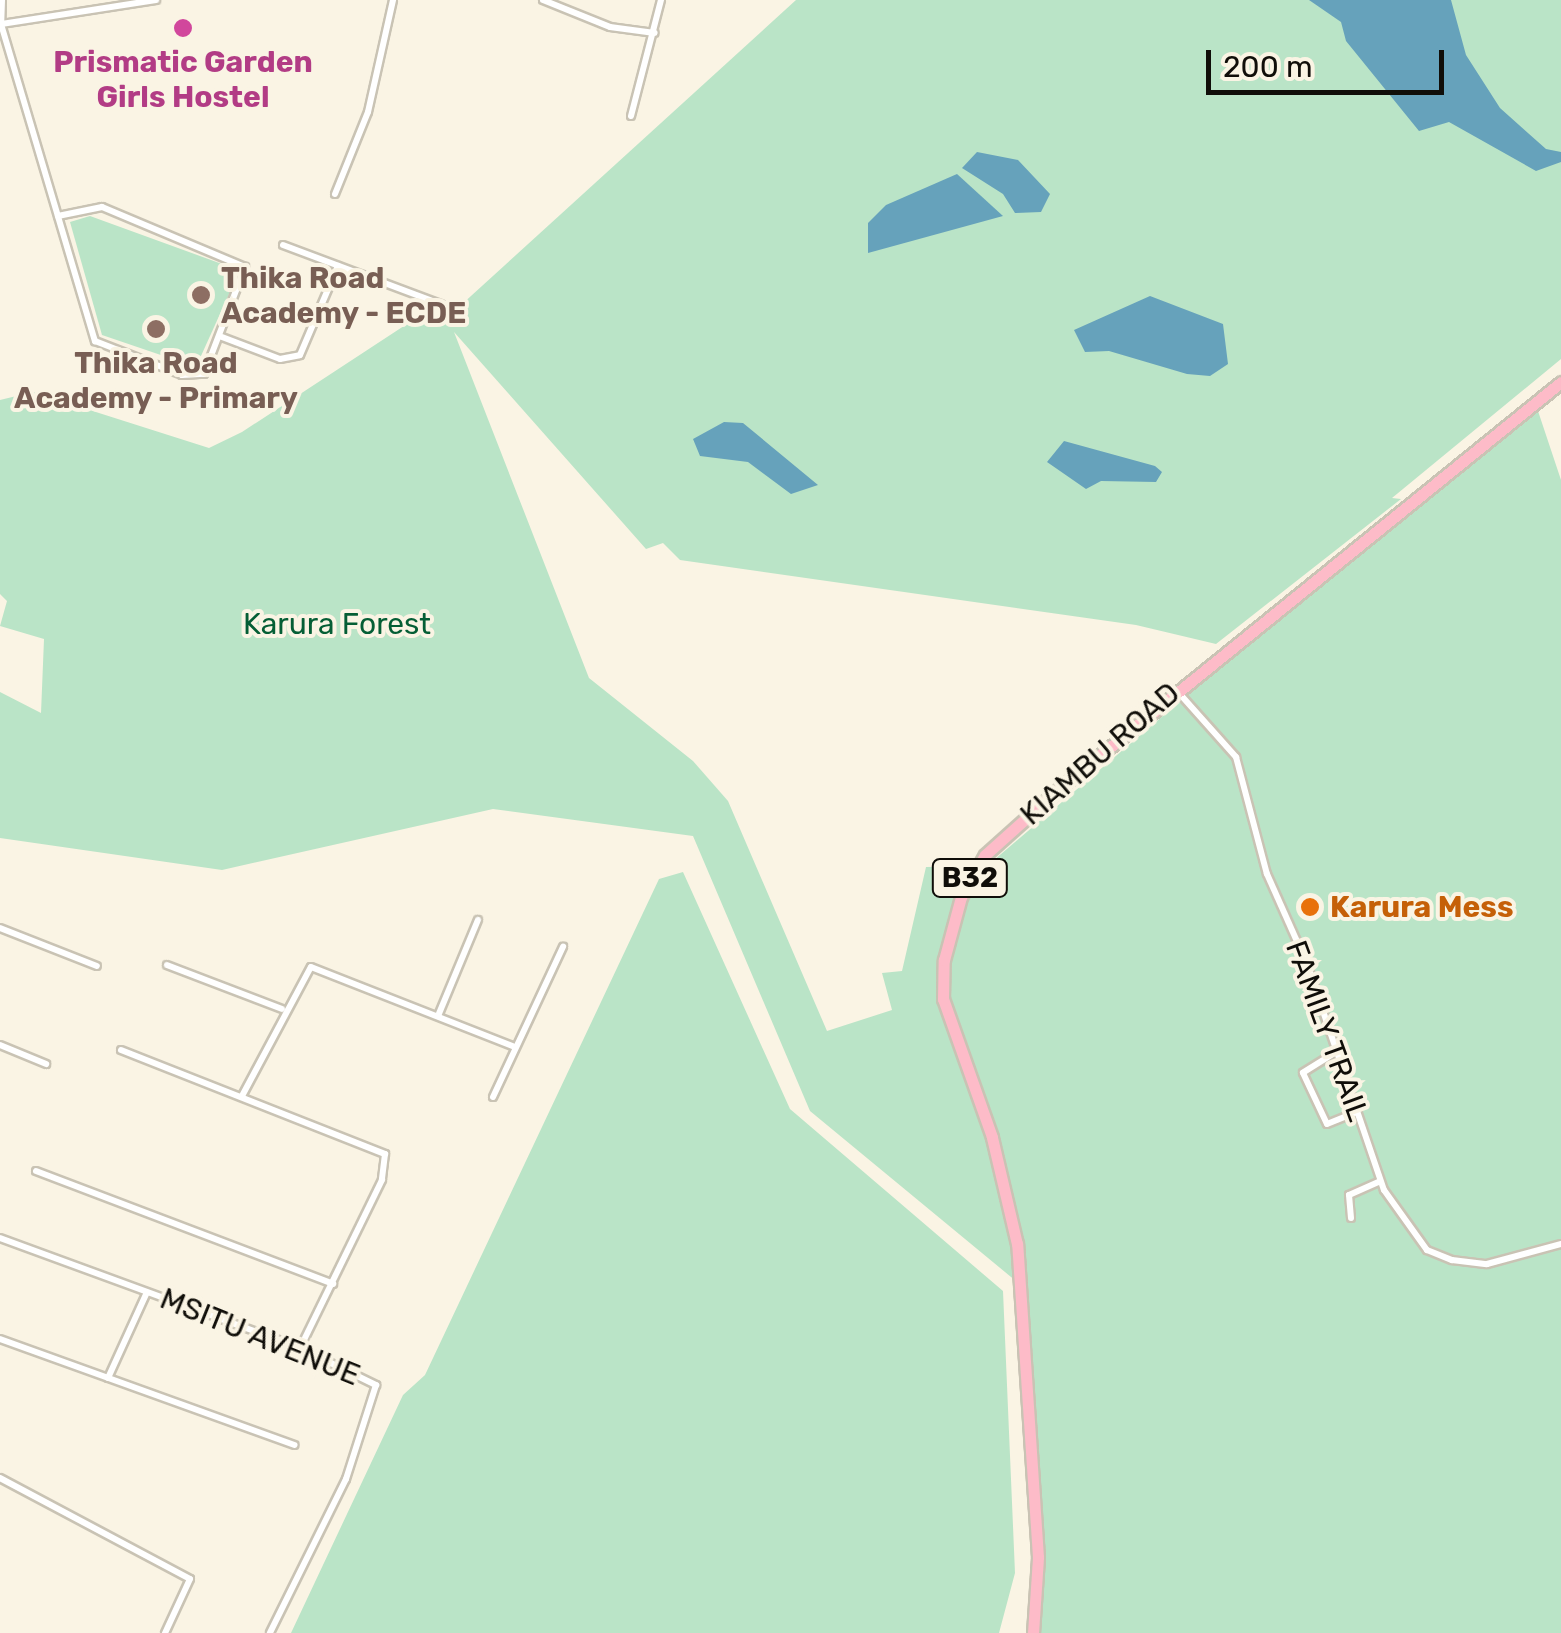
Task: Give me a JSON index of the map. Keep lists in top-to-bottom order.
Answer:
{
  "streets": {
    "highway": ["KIAMBU ROAD", "B32"],
    "street": ["FAMILY TRAIL", "MSITU AVENUE"]
  },
  "crossings": [
    ["KIAMBU ROAD", "FAMILY TRAIL"]
  ],
  "parks": ["Karura Forest"],
  "places": [
    "Prismatic Garden Girls Hostel",
    "Thika Road Academy - ECDE",
    "Thika Road Academy - Primary",
    "Karura Mess"
  ],
  "scale_bar": "200 m"
}
